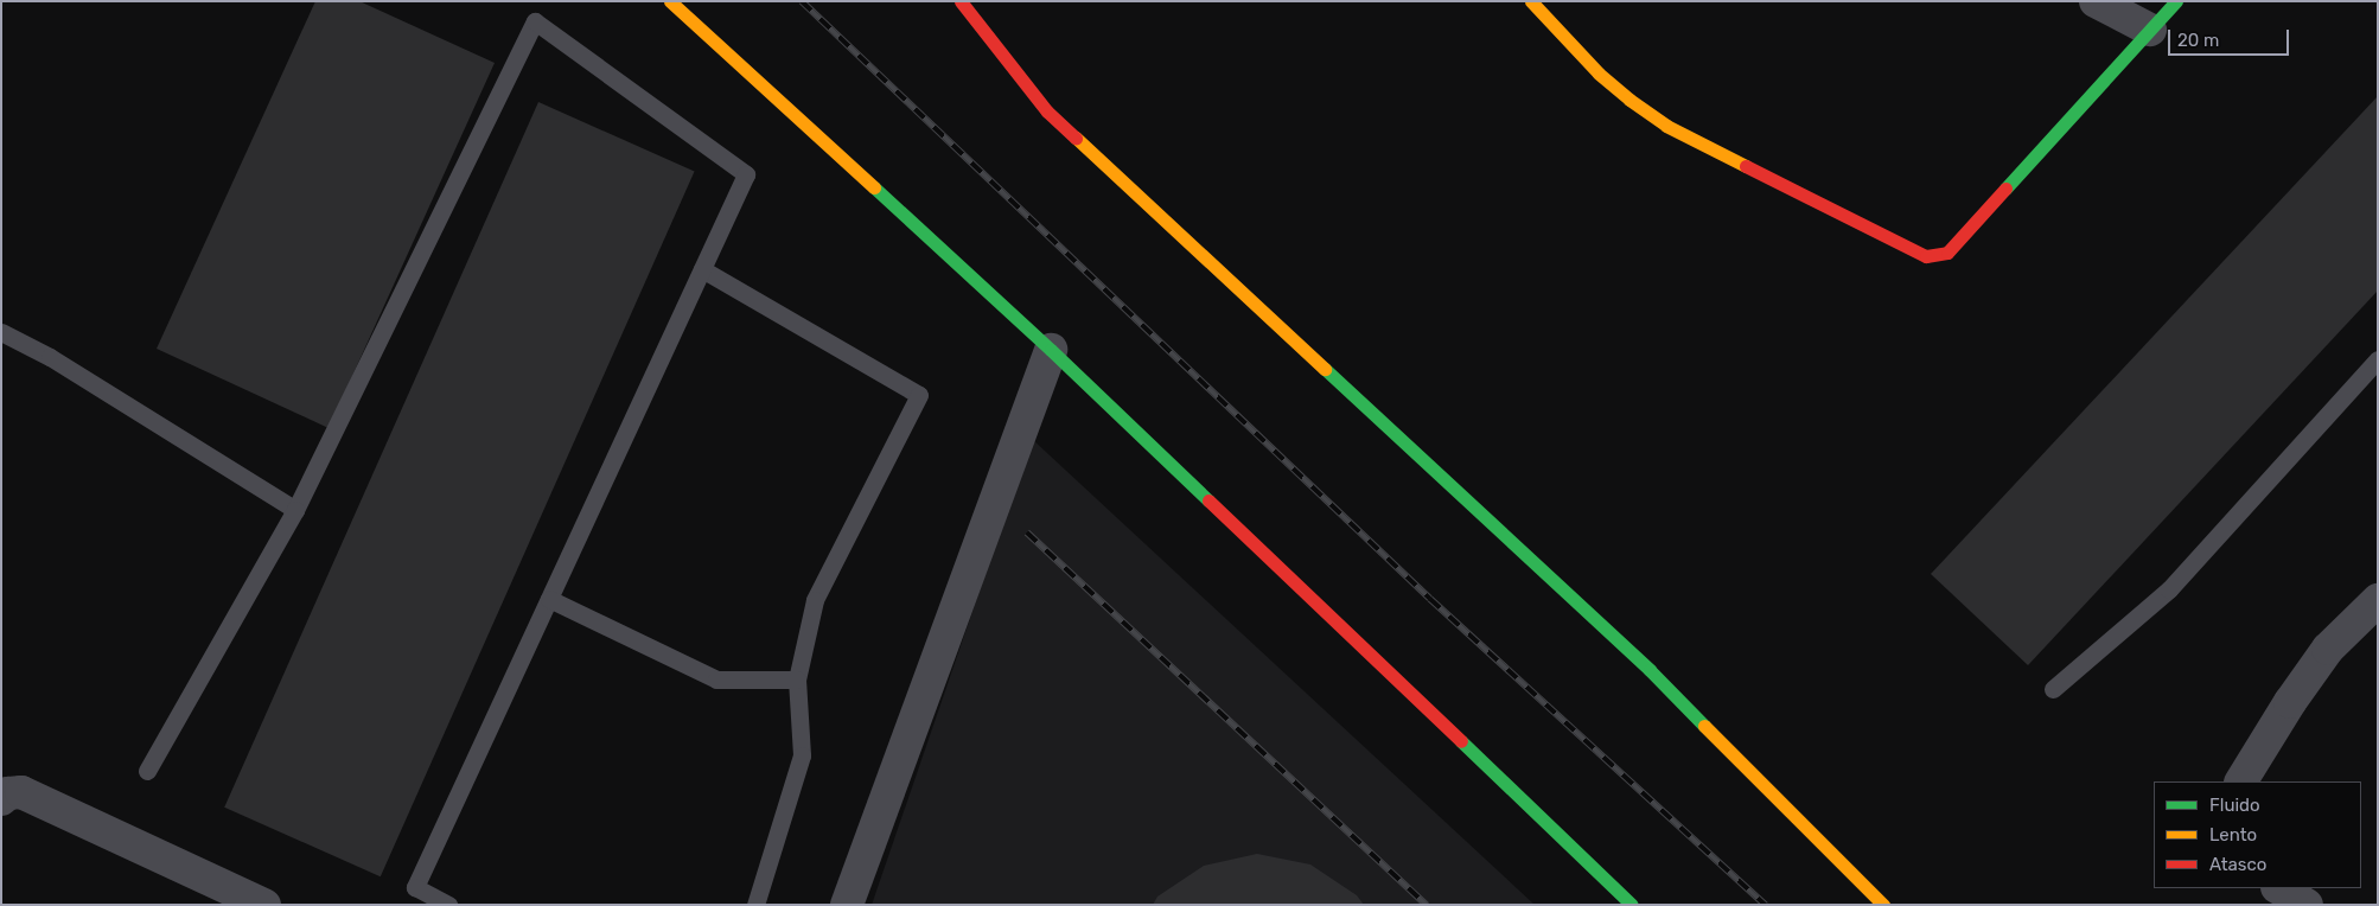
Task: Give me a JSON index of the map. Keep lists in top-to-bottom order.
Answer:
{
  "legend": ["Fluido", "Lento", "Atasco"],
  "scale_bar": "20 m"
}
